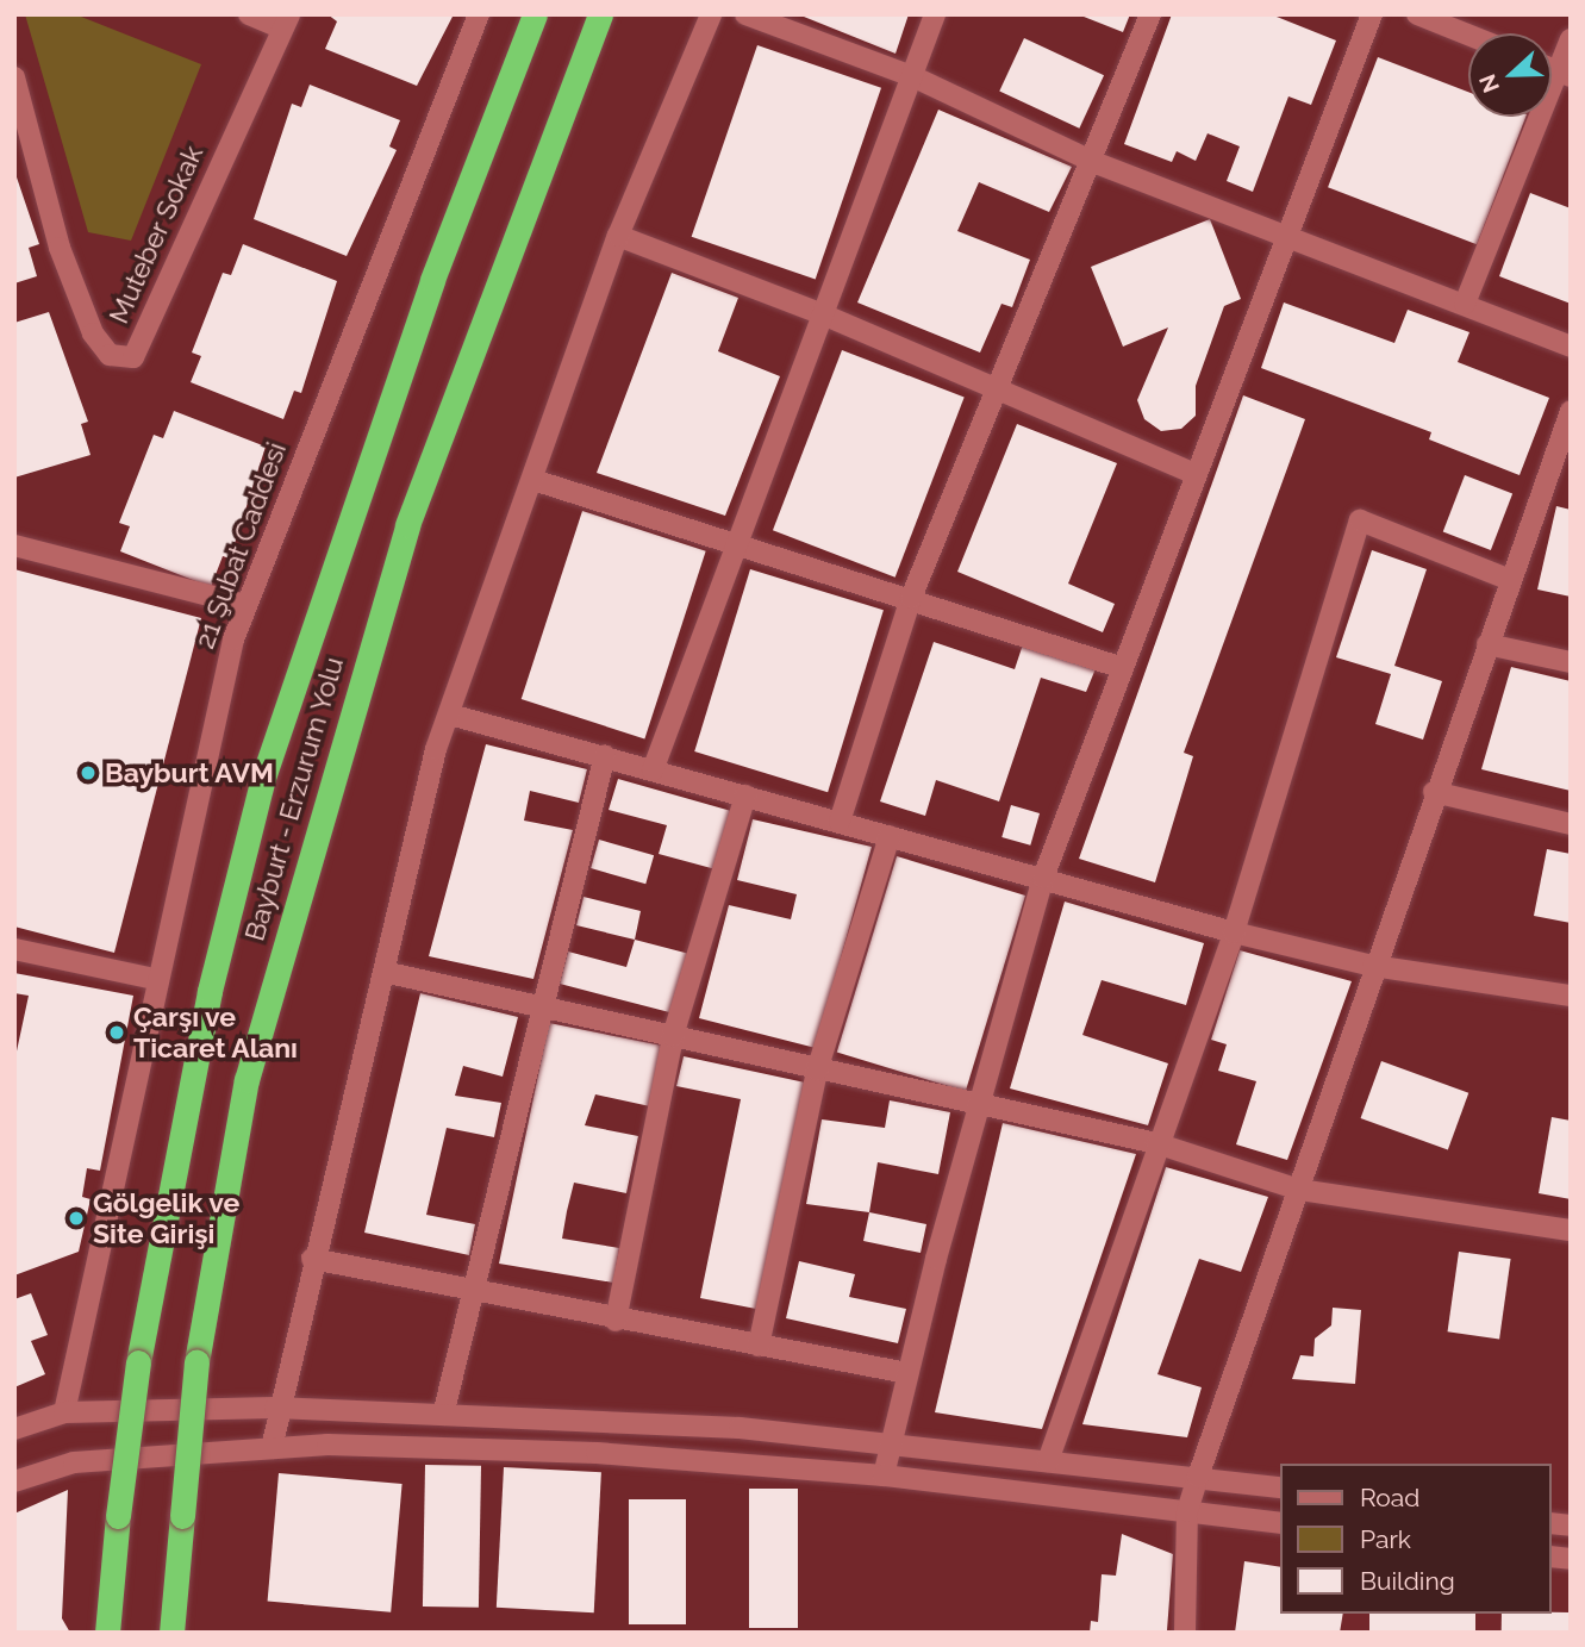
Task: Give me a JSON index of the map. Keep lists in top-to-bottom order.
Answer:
{
  "streets": {
    "highway": ["Bayburt - Erzurum Yolu"],
    "street": ["Muteber Sokak", "21 Şubat Caddesi"]
  },
  "places": ["Bayburt AVM", "Çarşı ve Ticaret Alanı", "Gölgelik ve Site Girişi"],
  "legend": ["Road", "Park", "Building"],
  "north": "left"
}
